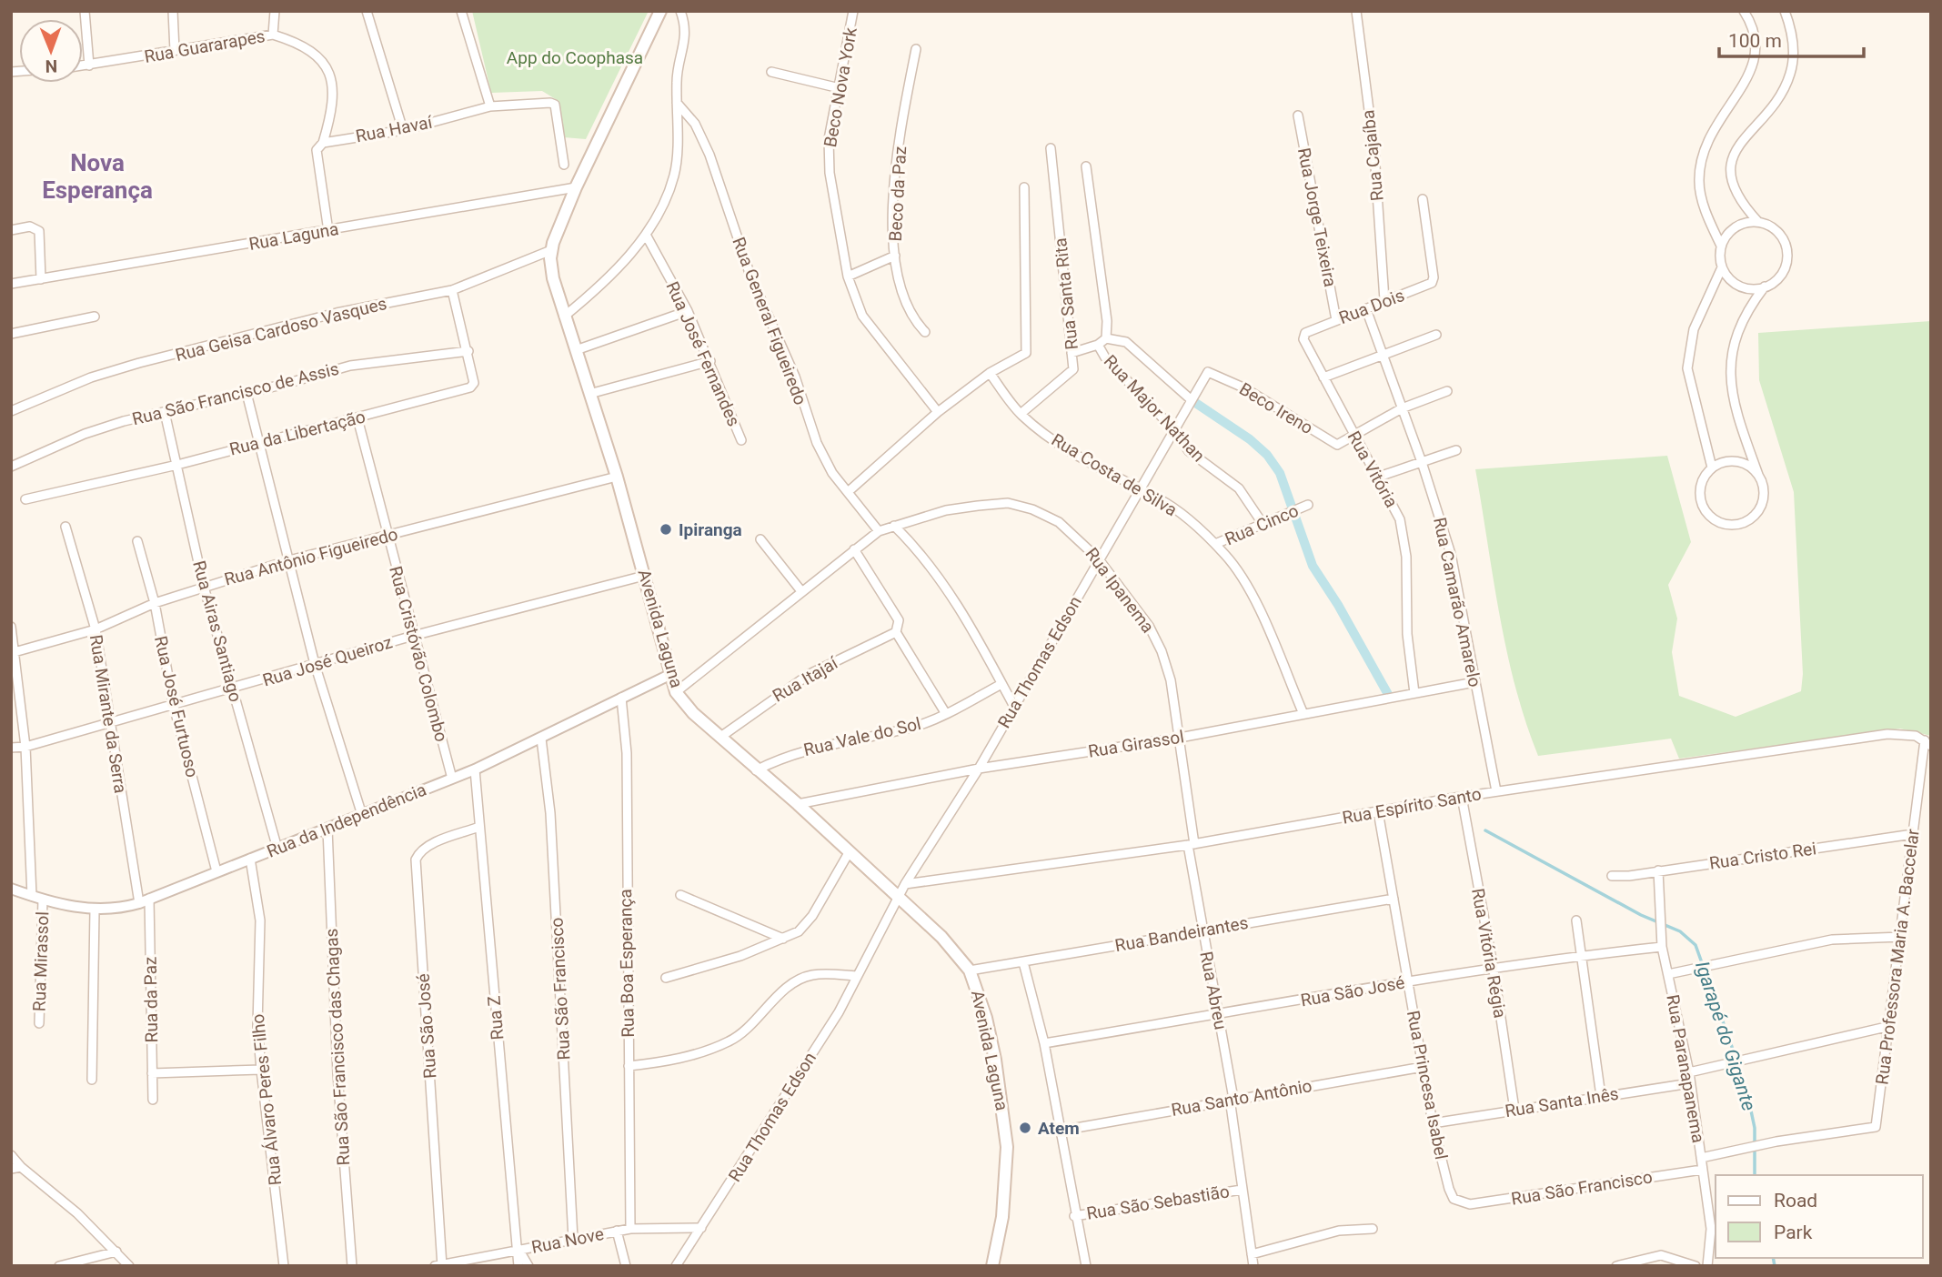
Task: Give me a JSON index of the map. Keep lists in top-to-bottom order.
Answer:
{
  "streets": {
    "main road": ["Avenida Laguna"],
    "street": [
      "Rua Guararapes",
      "Beco Nova York",
      "Rua Havaí",
      "Rua Cajaíba",
      "Beco da Paz",
      "Rua Jorge Teixeira",
      "Rua Laguna",
      "Rua Santa Rita",
      "Rua Dois",
      "Rua General Figueiredo",
      "Rua Geisa Cardoso Vasques",
      "Rua José Fernandes",
      "Rua São Francisco de Assis",
      "Rua Major Nathan",
      "Beco Ireno",
      "Rua da Libertação",
      "Rua Vitória",
      "Rua Costa de Silva",
      "Rua Cinco",
      "Rua Antônio Figueiredo",
      "Rua Ipanema",
      "Rua Camarão Amarelo",
      "Rua Airas Santiago",
      "Rua Cristóvão Colombo",
      "Rua José Queiroz",
      "Rua Thomas Edson",
      "Rua Itajaí",
      "Rua José Furtuoso",
      "Rua Mirante da Serra",
      "Rua Vale do Sol",
      "Rua Girassol",
      "Rua Espírito Santo",
      "Rua da Independência",
      "Rua Cristo Rei",
      "Rua Bandeirantes",
      "Rua Vitória Régia",
      "Rua Professora Maria A. Baccelar",
      "Rua Mirassol",
      "Rua Boa Esperança",
      "Rua São Francisco",
      "Rua Abreu",
      "Rua São José",
      "Rua da Paz",
      "Rua Z",
      "Rua São Francisco das Chagas",
      "Rua Paranapanema",
      "Rua Princesa Isabel",
      "Rua Santo Antônio",
      "Rua Álvaro Peres Filho",
      "Rua Santa Inês",
      "Rua São Sebastião",
      "Rua Nove"
    ]
  },
  "crossings": [
    ["Rua Guararapes", "Rua Havaí"],
    ["Rua Cajaíba", "Rua Dois"],
    ["Rua Jorge Teixeira", "Rua Dois"],
    ["Rua Laguna", "Avenida Laguna"],
    ["Rua Santa Rita", "Rua Major Nathan"],
    ["Rua Santa Rita", "Rua Costa de Silva"],
    ["Rua Dois", "Rua Vitória"],
    ["Rua Dois", "Rua Camarão Amarelo"],
    ["Rua General Figueiredo", "Rua Ipanema"],
    ["Rua Geisa Cardoso Vasques", "Rua da Libertação"],
    ["Rua Geisa Cardoso Vasques", "Avenida Laguna"],
    ["Rua São Francisco de Assis", "Rua da Libertação"],
    ["Rua São Francisco de Assis", "Rua Airas Santiago"],
    ["Rua Major Nathan", "Rua Cinco"],
    ["Rua Major Nathan", "Rua Thomas Edson"],
    ["Beco Ireno", "Rua Vitória"],
    ["Beco Ireno", "Rua Thomas Edson"],
    ["Rua da Libertação", "Rua Airas Santiago"],
    ["Rua da Libertação", "Rua Cristóvão Colombo"],
    ["Rua Vitória", "Rua Girassol"],
    ["Rua Costa de Silva", "Rua Cinco"],
    ["Rua Costa de Silva", "Rua Thomas Edson"],
    ["Rua Costa de Silva", "Rua Girassol"],
    ["Rua Antônio Figueiredo", "Avenida Laguna"],
    ["Rua Antônio Figueiredo", "Rua Airas Santiago"],
    ["Rua Antônio Figueiredo", "Rua Cristóvão Colombo"],
    ["Rua Antônio Figueiredo", "Rua José Furtuoso"],
    ["Rua Antônio Figueiredo", "Rua Mirante da Serra"],
    ["Rua Ipanema", "Avenida Laguna"],
    ["Rua Ipanema", "Rua Thomas Edson"],
    ["Rua Ipanema", "Rua Girassol"],
    ["Rua Ipanema", "Rua Espírito Santo"],
    ["Rua Ipanema", "Rua Abreu"],
    ["Rua Camarão Amarelo", "Rua Girassol"],
    ["Rua Camarão Amarelo", "Rua Espírito Santo"],
    ["Avenida Laguna", "Rua José Queiroz"],
    ["Avenida Laguna", "Rua Thomas Edson"],
    ["Avenida Laguna", "Rua Itajaí"],
    ["Avenida Laguna", "Rua Vale do Sol"],
    ["Avenida Laguna", "Rua Girassol"],
    ["Avenida Laguna", "Rua da Independência"],
    ["Avenida Laguna", "Rua Bandeirantes"],
    ["Rua Airas Santiago", "Rua José Queiroz"],
    ["Rua Airas Santiago", "Rua da Independência"],
    ["Rua Cristóvão Colombo", "Rua José Queiroz"],
    ["Rua Cristóvão Colombo", "Rua da Independência"],
    ["Rua José Queiroz", "Rua José Furtuoso"],
    ["Rua José Queiroz", "Rua Mirante da Serra"],
    ["Rua Thomas Edson", "Rua Girassol"],
    ["Rua Thomas Edson", "Rua Espírito Santo"],
    ["Rua Thomas Edson", "Rua Nove"],
    ["Rua José Furtuoso", "Rua da Independência"],
    ["Rua Mirante da Serra", "Rua da Independência"],
    ["Rua Espírito Santo", "Rua Vitória Régia"],
    ["Rua Espírito Santo", "Rua Professora Maria A. Baccelar"],
    ["Rua Espírito Santo", "Rua Abreu"],
    ["Rua Espírito Santo", "Rua Princesa Isabel"],
    ["Rua da Independência", "Rua Mirassol"],
    ["Rua da Independência", "Rua Boa Esperança"],
    ["Rua da Independência", "Rua São Francisco"],
    ["Rua da Independência", "Rua da Paz"],
    ["Rua da Independência", "Rua Z"],
    ["Rua da Independência", "Rua São Francisco das Chagas"],
    ["Rua da Independência", "Rua Álvaro Peres Filho"],
    ["Rua Cristo Rei", "Rua Professora Maria A. Baccelar"],
    ["Rua Cristo Rei", "Rua Paranapanema"],
    ["Rua Bandeirantes", "Rua Abreu"],
    ["Rua Bandeirantes", "Rua Princesa Isabel"],
    ["Rua Vitória Régia", "Rua São José"],
    ["Rua Vitória Régia", "Rua Santa Inês"],
    ["Rua Professora Maria A. Baccelar", "Rua Paranapanema"],
    ["Rua Boa Esperança", "Rua Nove"],
    ["Rua São Francisco", "Rua Paranapanema"],
    ["Rua São Francisco", "Rua Princesa Isabel"],
    ["Rua São Francisco", "Rua Nove"],
    ["Rua Abreu", "Rua São José"],
    ["Rua Abreu", "Rua Santo Antônio"],
    ["Rua Abreu", "Rua São Sebastião"],
    ["Rua São José", "Rua Z"],
    ["Rua São José", "Rua Paranapanema"],
    ["Rua São José", "Rua Princesa Isabel"],
    ["Rua São José", "Rua Nove"],
    ["Rua Z", "Rua Nove"],
    ["Rua Paranapanema", "Rua Santa Inês"],
    ["Rua Princesa Isabel", "Rua Santo Antônio"],
    ["Rua Princesa Isabel", "Rua Santa Inês"]
  ],
  "districts": ["Nova Esperança"],
  "water": ["Igarapé do Gigante"],
  "parks": ["App do Coophasa"],
  "places": ["Ipiranga", "Atem"],
  "legend": ["Road", "Park"],
  "scale_bar": "100 m",
  "north": "bottom"
}
